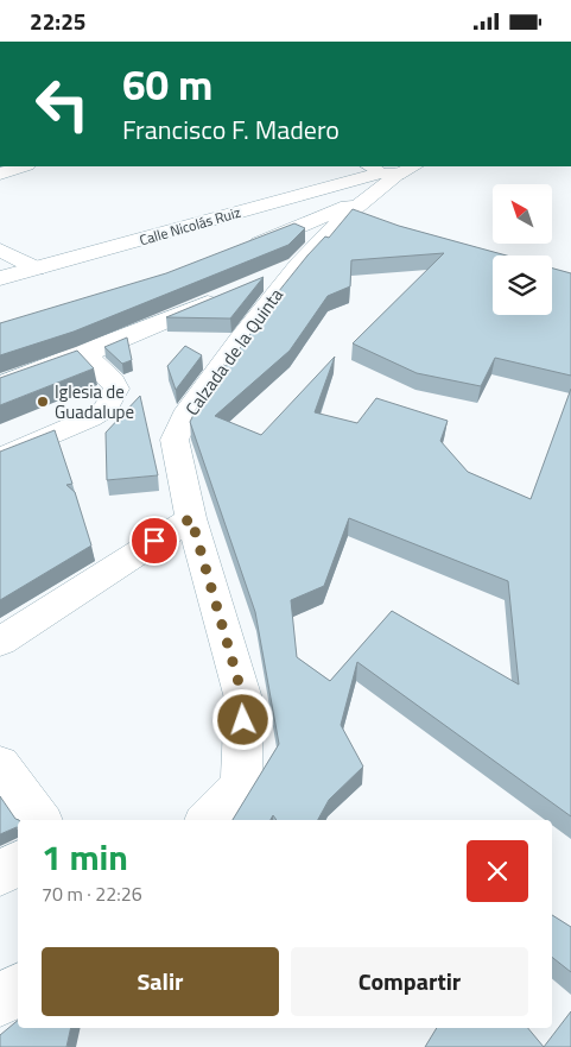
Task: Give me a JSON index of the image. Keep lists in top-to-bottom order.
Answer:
{
  "streets": {
    "street": ["Calle Nicolás Ruiz", "Calzada de la Quinta"]
  },
  "crossings": [
    ["Calle Nicolás Ruiz", "Calzada de la Quinta"]
  ],
  "places": ["Iglesia de Guadalupe"],
  "north": "top left",
  "page": {
    "status": "22:25",
    "turn": ["60 m", "Francisco F. Madero"],
    "heading": ["1 min", "70 m · 22:26"],
    "buttons": ["Salir", "Compartir"]
  }
}
